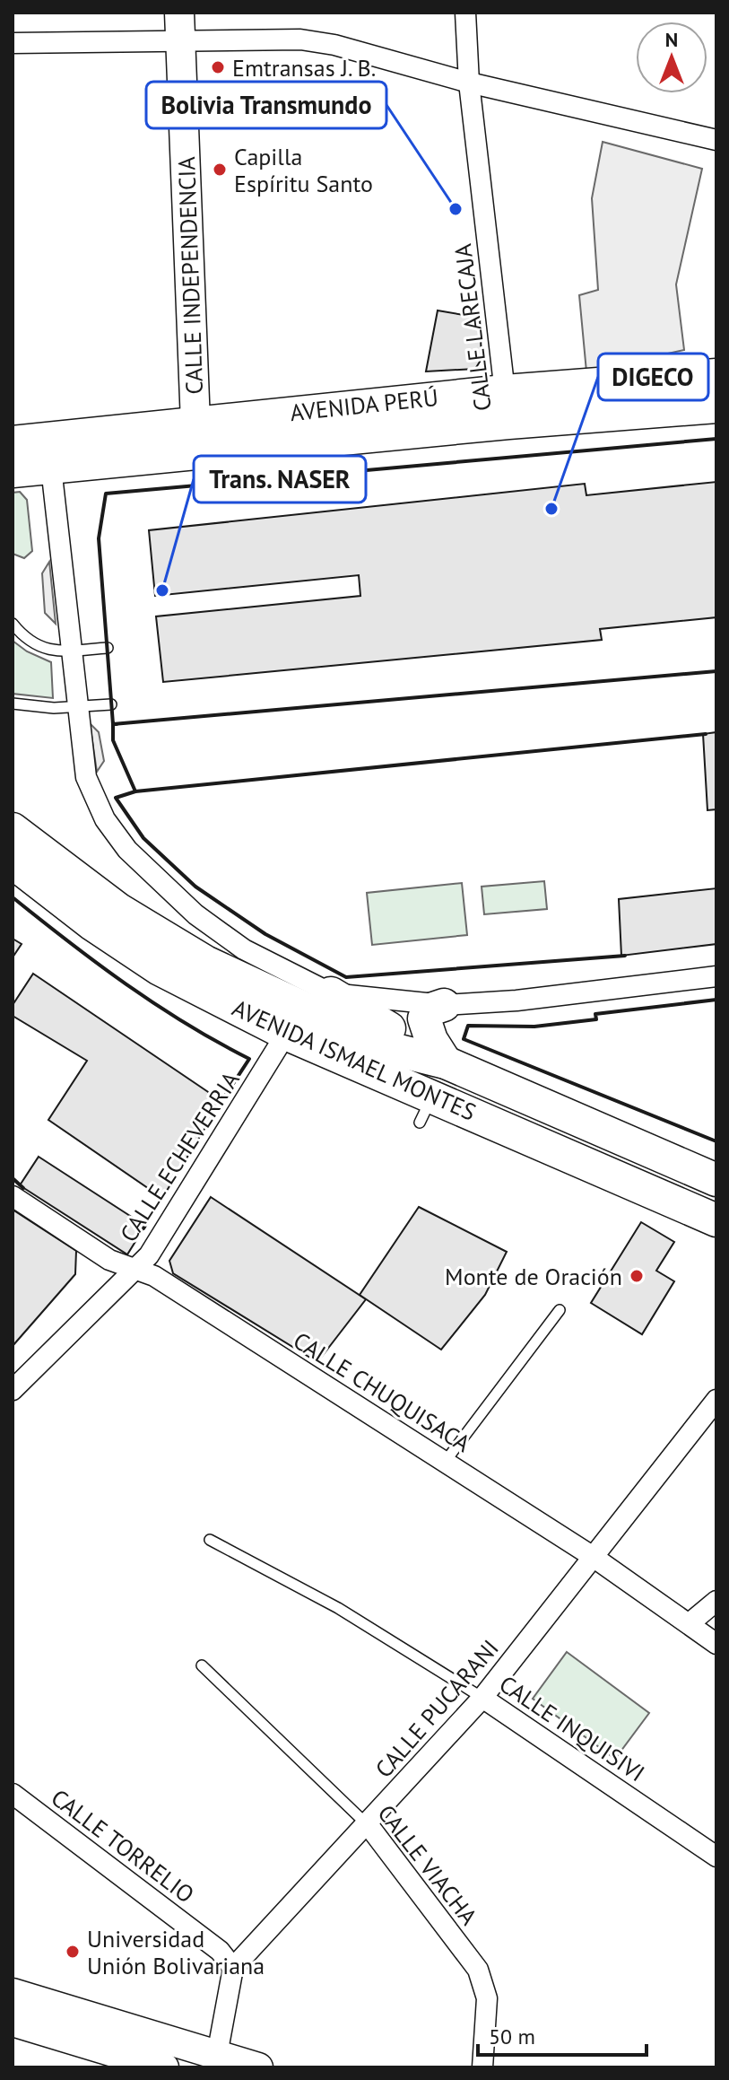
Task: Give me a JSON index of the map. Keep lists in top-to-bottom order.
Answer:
{
  "streets": {
    "main road": ["AVENIDA PERÚ", "AVENIDA ISMAEL MONTES"],
    "street": [
      "CALLE INDEPENDENCIA",
      "CALLE LARECAJA",
      "CALLE ECHEVERRIA",
      "CALLE CHUQUISACA",
      "CALLE PUCARANI",
      "CALLE INQUISIVI",
      "CALLE TORRELIO",
      "CALLE VIACHA"
    ]
  },
  "crossings": [
    ["CALLE INDEPENDENCIA", "AVENIDA PERÚ"],
    ["CALLE LARECAJA", "AVENIDA PERÚ"],
    ["AVENIDA ISMAEL MONTES", "CALLE ECHEVERRIA"],
    ["CALLE ECHEVERRIA", "CALLE CHUQUISACA"],
    ["CALLE CHUQUISACA", "CALLE PUCARANI"],
    ["CALLE PUCARANI", "CALLE INQUISIVI"],
    ["CALLE PUCARANI", "CALLE TORRELIO"],
    ["CALLE PUCARANI", "CALLE VIACHA"]
  ],
  "places": [
    "Emtransas J. B.",
    "Capilla Espíritu Santo",
    "Bolivia Transmundo",
    "DIGECO",
    "Trans. NASER",
    "Monte de Oración",
    "Universidad Unión Bolivariana"
  ],
  "scale_bar": "50 m",
  "north": "top"
}
